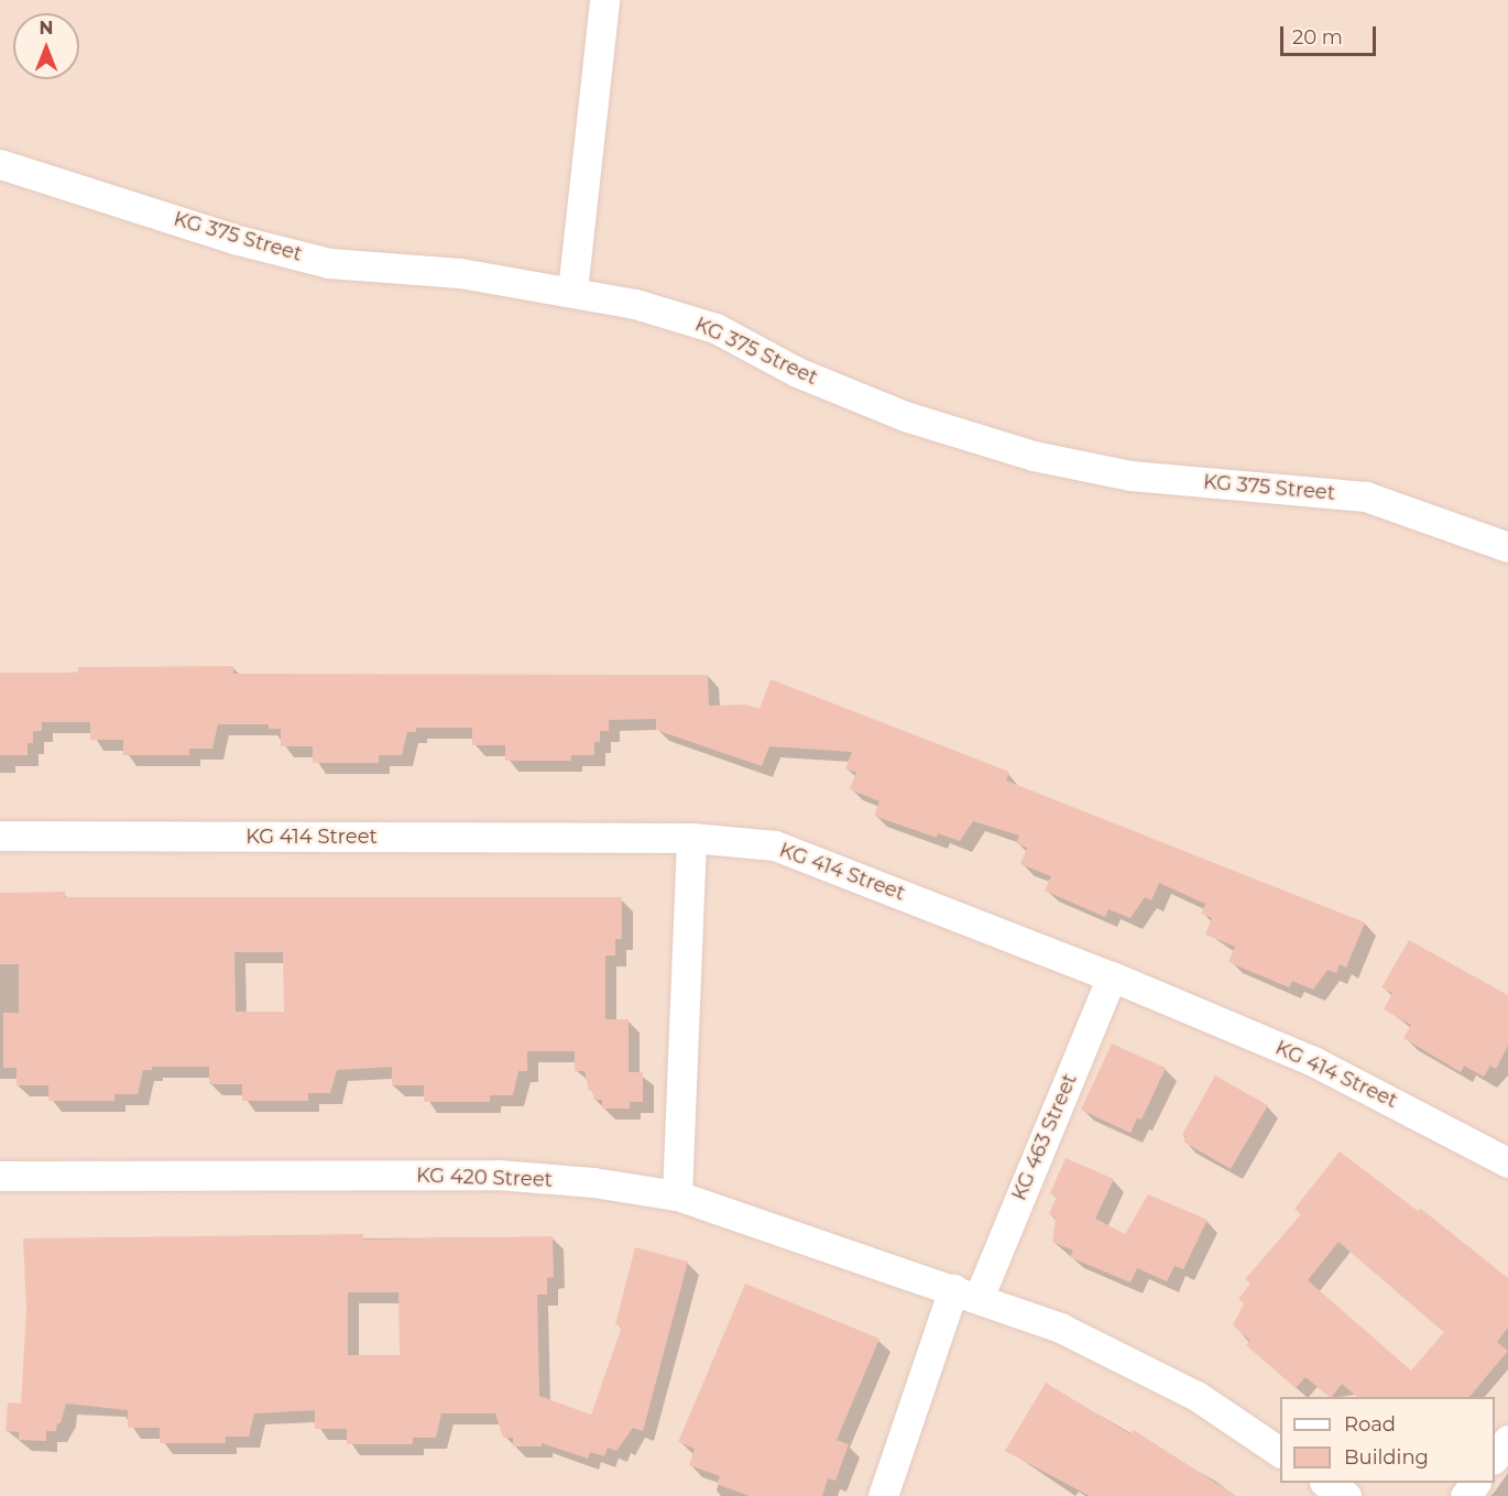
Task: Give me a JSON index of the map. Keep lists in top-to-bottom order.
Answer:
{
  "streets": {
    "street": [
      "KG 375 Street",
      "KG 414 Street",
      "KG 463 Street",
      "KG 420 Street"
    ]
  },
  "crossings": [
    ["KG 414 Street", "KG 463 Street"],
    ["KG 463 Street", "KG 420 Street"]
  ],
  "legend": ["Road", "Building"],
  "scale_bar": "20 m",
  "north": "top"
}
